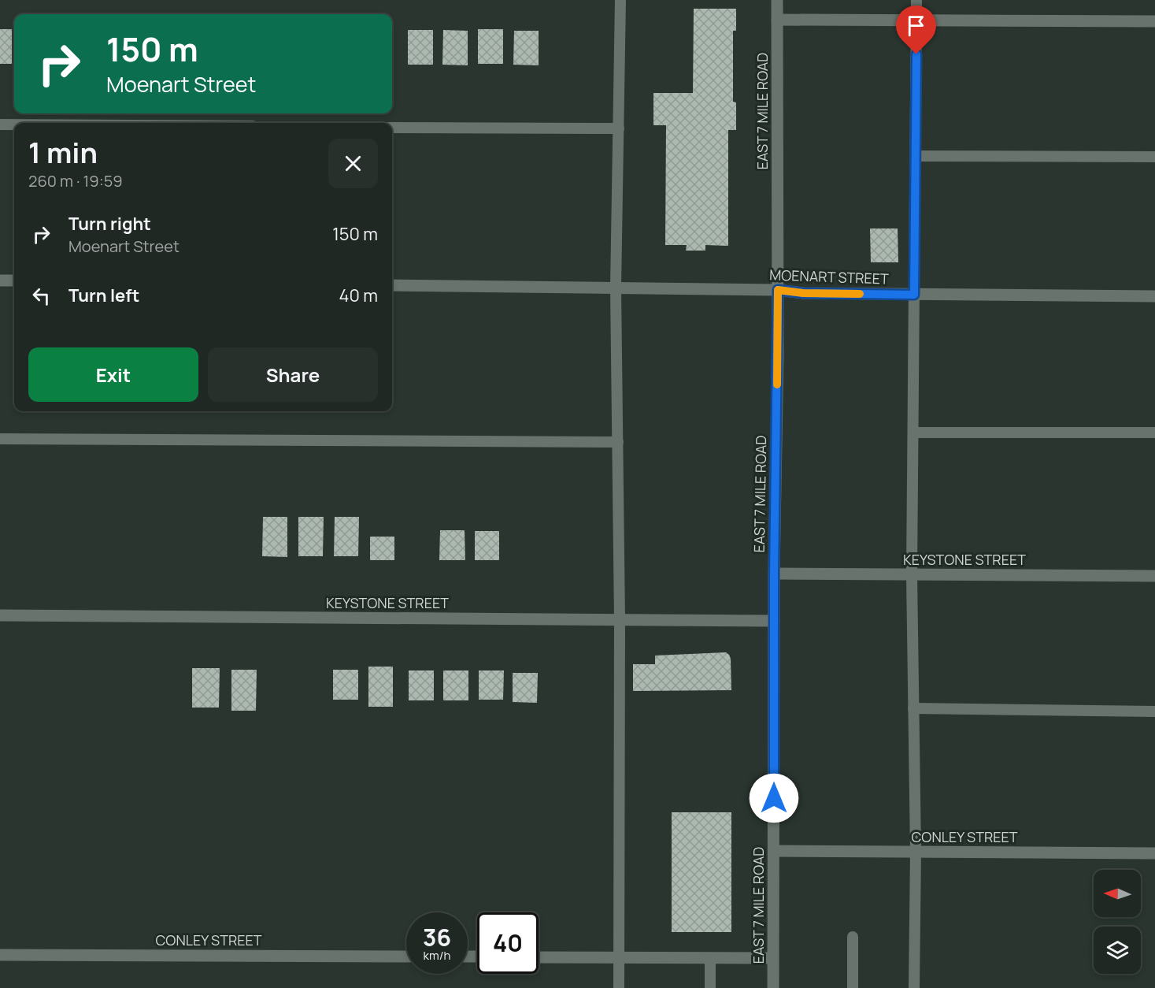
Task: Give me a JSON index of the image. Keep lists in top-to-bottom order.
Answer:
{
  "streets": {
    "street": [
      "EAST 7 MILE ROAD",
      "MOENART STREET",
      "KEYSTONE STREET",
      "CONLEY STREET"
    ]
  },
  "crossings": [
    ["EAST 7 MILE ROAD", "MOENART STREET"],
    ["EAST 7 MILE ROAD", "KEYSTONE STREET"],
    ["EAST 7 MILE ROAD", "CONLEY STREET"]
  ],
  "north": "left",
  "page": {
    "turn": ["150 m", "Moenart Street"],
    "heading": ["1 min", "260 m · 19:59"],
    "list": [
      {
        "name": "Turn right",
        "note": "Moenart Street",
        "value": "150 m"
      },
      {
        "name": "Turn left",
        "value": "40 m"
      }
    ],
    "buttons": ["Exit", "Share"],
    "speed": "36 km/h",
    "limit": "40"
  }
}
